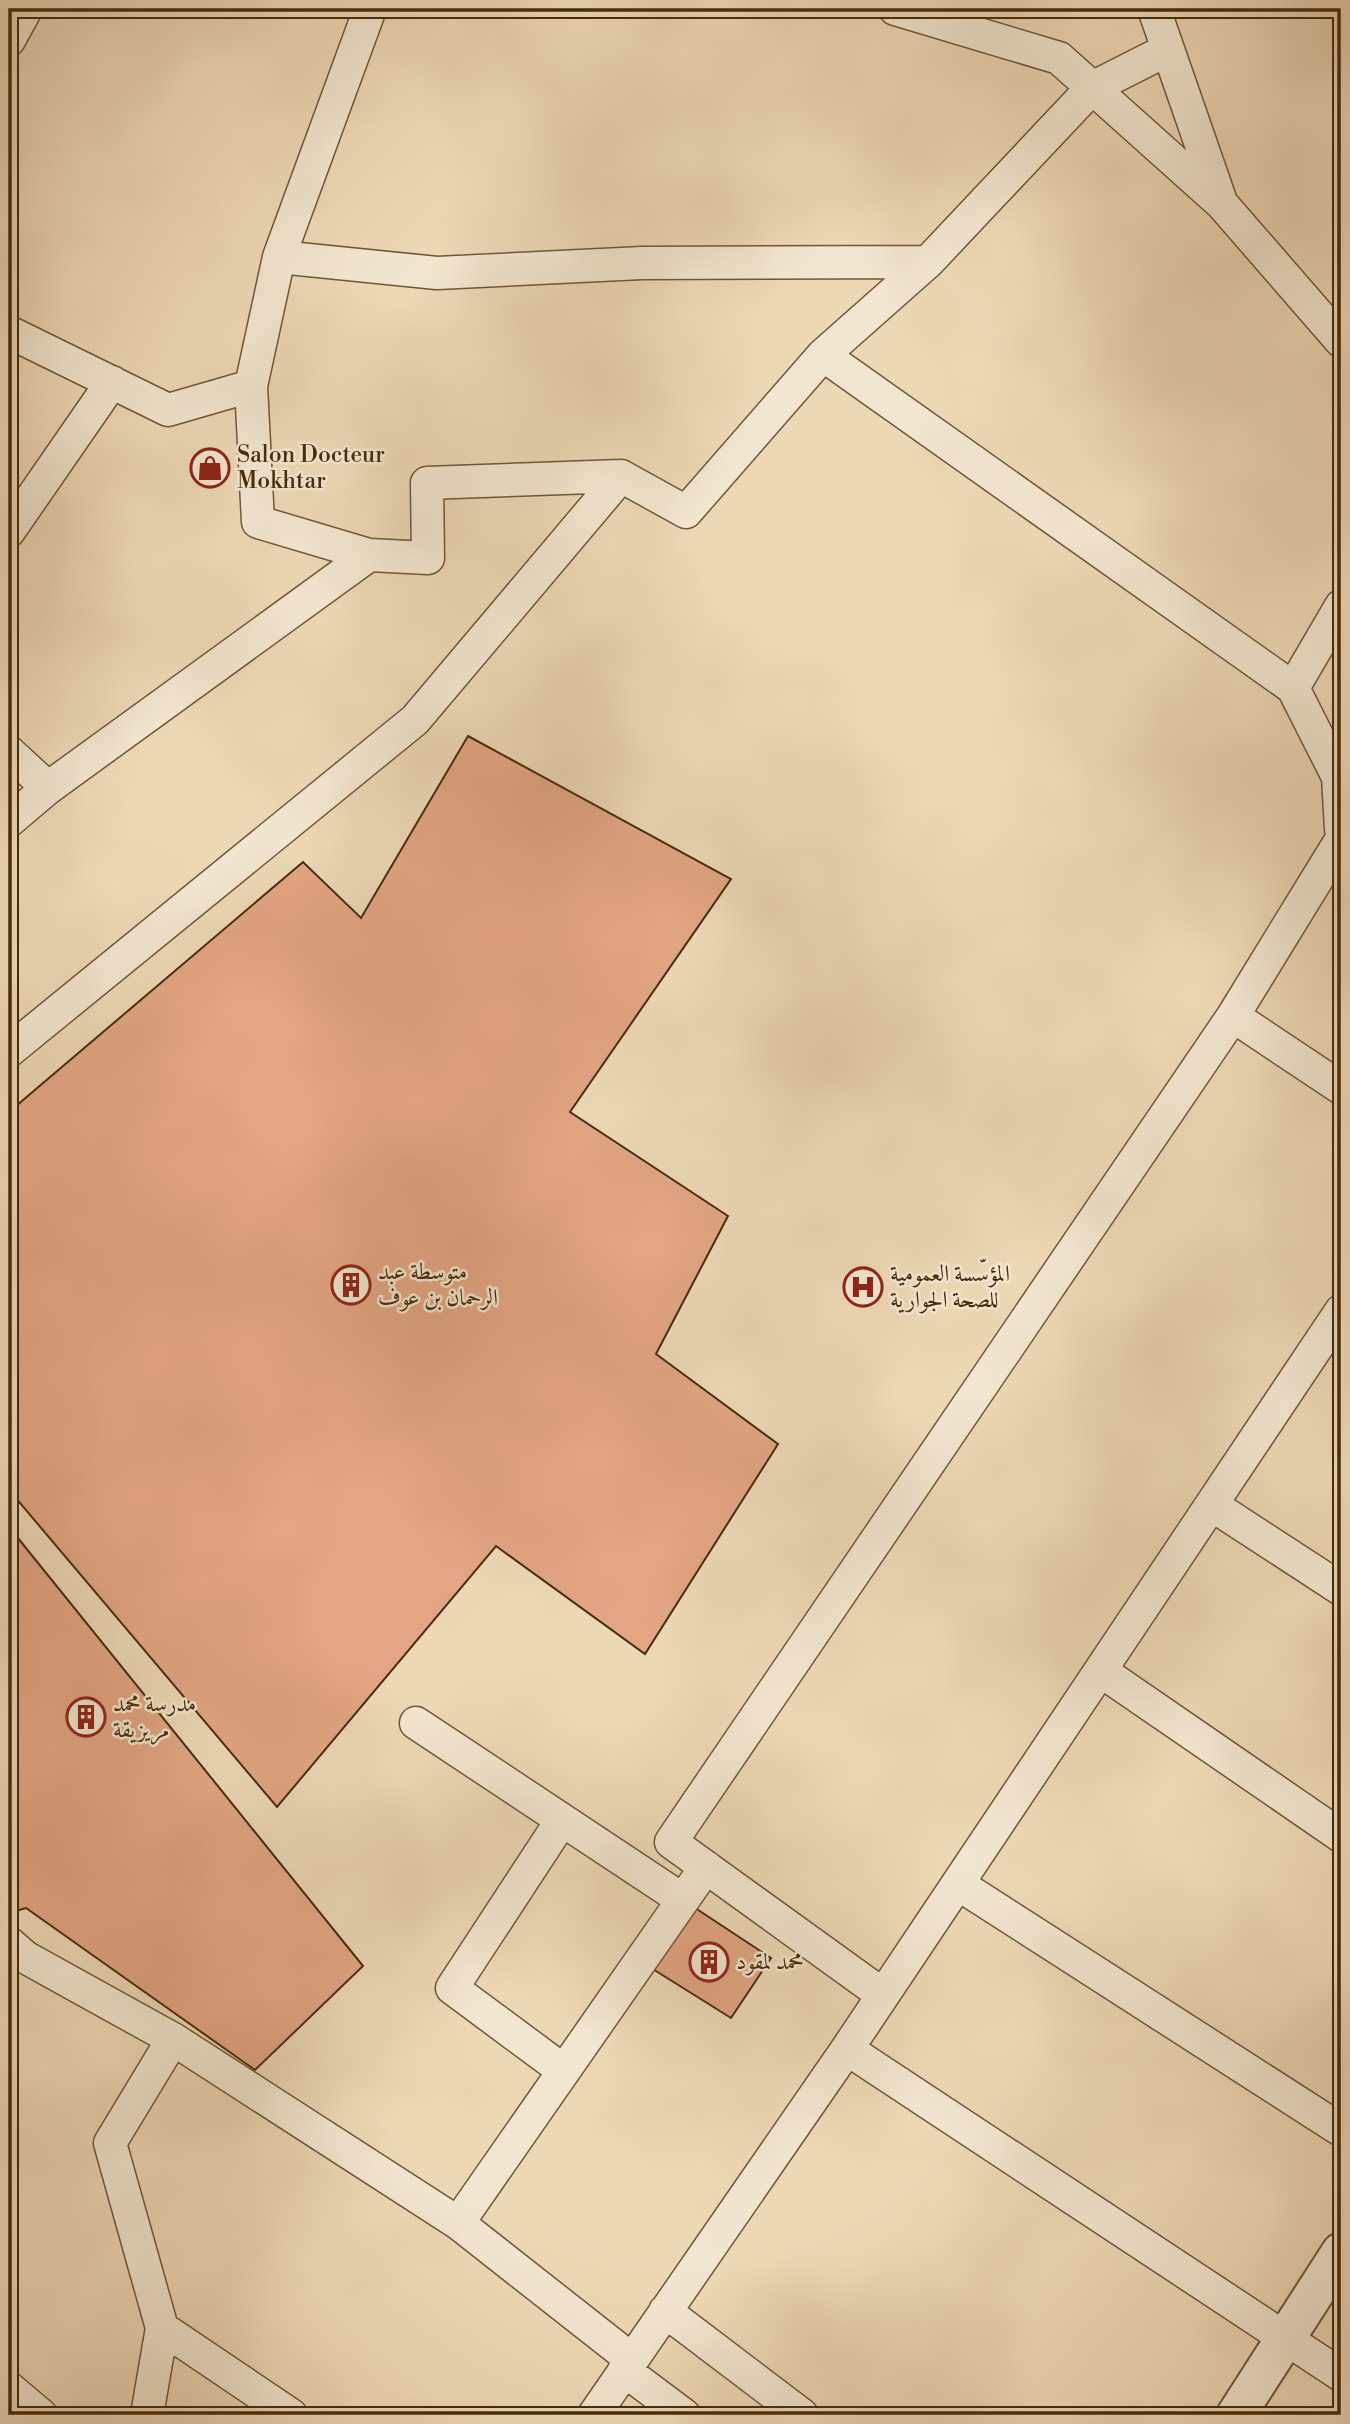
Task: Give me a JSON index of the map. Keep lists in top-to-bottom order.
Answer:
{
  "places": {
    "shop": ["Salon Docteur Mokhtar"],
    "building": ["متوسطة عبد الرحمان بن عوف", "مدرسة محمد مريزيقة", "محمد لمقود"],
    "hospital": ["المؤسّسة العمومية للصحة الجوارية"]
  }
}
